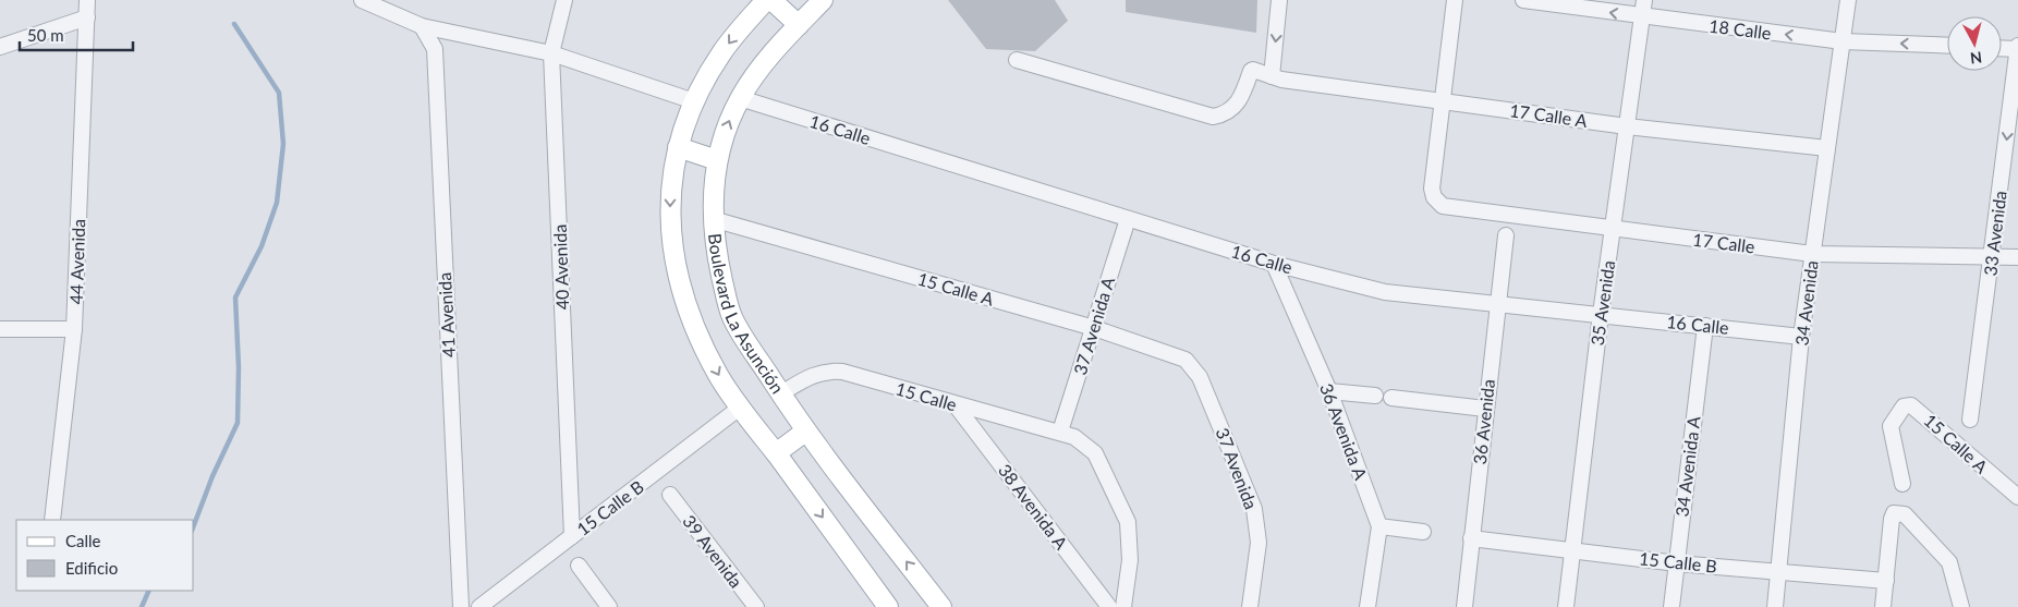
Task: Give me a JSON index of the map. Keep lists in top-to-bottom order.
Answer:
{
  "streets": {
    "main road": ["Boulevard La Asunción"],
    "street": [
      "18 Calle",
      "17 Calle A",
      "16 Calle",
      "33 Avenida",
      "17 Calle",
      "44 Avenida",
      "40 Avenida",
      "15 Calle A",
      "35 Avenida",
      "34 Avenida",
      "41 Avenida",
      "37 Avenida A",
      "15 Calle",
      "36 Avenida",
      "36 Avenida A",
      "34 Avenida A",
      "37 Avenida",
      "38 Avenida A",
      "15 Calle B",
      "39 Avenida"
    ]
  },
  "crossings": [
    ["18 Calle", "35 Avenida"],
    ["18 Calle", "34 Avenida"],
    ["17 Calle A", "17 Calle"],
    ["17 Calle A", "35 Avenida"],
    ["17 Calle A", "34 Avenida"],
    ["16 Calle", "35 Avenida"],
    ["16 Calle", "34 Avenida"],
    ["16 Calle", "Boulevard La Asunción"],
    ["16 Calle", "37 Avenida A"],
    ["16 Calle", "36 Avenida"],
    ["16 Calle", "36 Avenida A"],
    ["16 Calle", "34 Avenida A"],
    ["33 Avenida", "17 Calle"],
    ["17 Calle", "35 Avenida"],
    ["17 Calle", "34 Avenida"],
    ["40 Avenida", "15 Calle B"],
    ["15 Calle A", "Boulevard La Asunción"],
    ["15 Calle A", "37 Avenida A"],
    ["15 Calle A", "37 Avenida"],
    ["35 Avenida", "15 Calle B"],
    ["34 Avenida", "15 Calle B"],
    ["Boulevard La Asunción", "15 Calle"],
    ["37 Avenida A", "15 Calle"],
    ["15 Calle", "38 Avenida A"],
    ["36 Avenida", "15 Calle B"],
    ["34 Avenida A", "15 Calle B"]
  ],
  "one_way": ["18 Calle", "33 Avenida"],
  "legend": ["Calle", "Edificio"],
  "scale_bar": "50 m",
  "north": "bottom"
}
